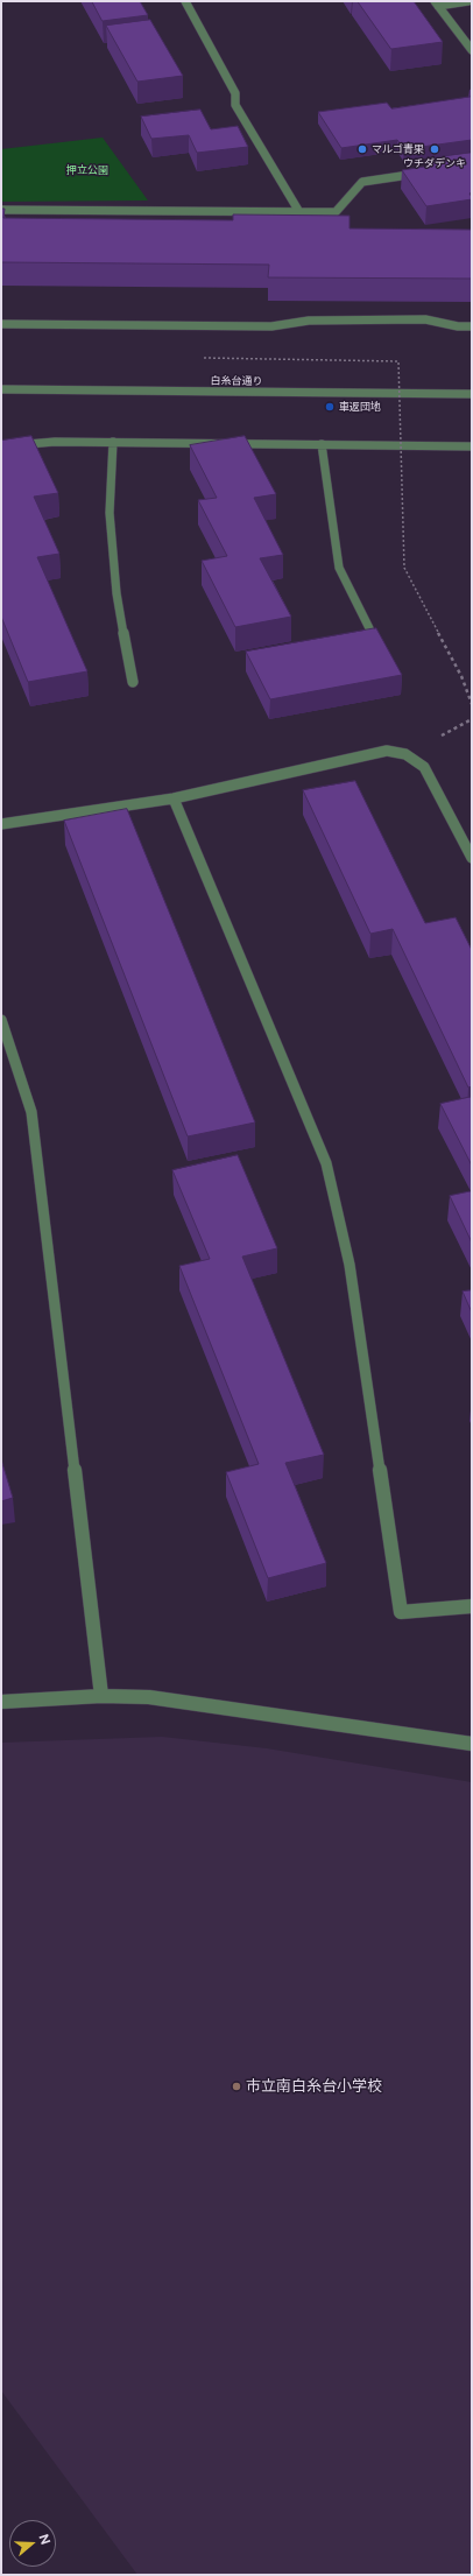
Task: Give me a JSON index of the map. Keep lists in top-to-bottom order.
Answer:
{
  "streets": {
    "street": ["白糸台通り"]
  },
  "parks": ["押立公園"],
  "places": [
    "マルゴ青果",
    "ウチダデンキ",
    "車返団地",
    "市立南白糸台小学校"
  ],
  "north": "right"
}
